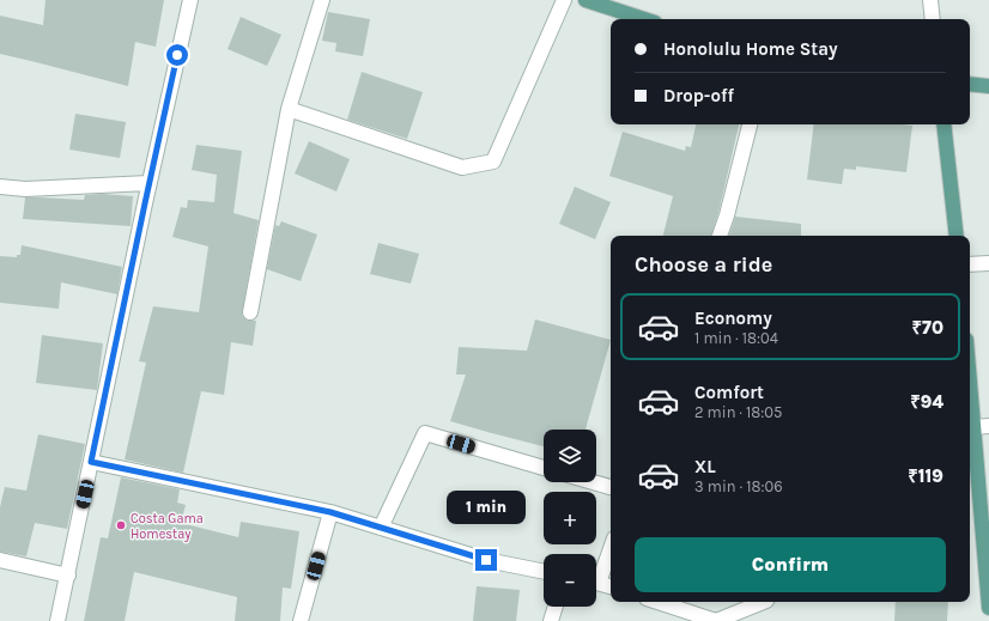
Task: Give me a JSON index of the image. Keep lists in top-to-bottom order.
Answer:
{
  "places": ["Costa Gama Homestay"],
  "page": {
    "banner": ["Honolulu Home Stay", "Drop-off"],
    "heading": "Choose a ride",
    "list": [
      {
        "name": "Economy",
        "note": "1 min · 18:04",
        "value": "₹70"
      },
      {
        "name": "Comfort",
        "note": "2 min · 18:05",
        "value": "₹94"
      },
      {
        "name": "XL",
        "note": "3 min · 18:06",
        "value": "₹119"
      }
    ],
    "map_buttons": ["+", "−"],
    "bubble": "1 min",
    "buttons": "Confirm"
  }
}
